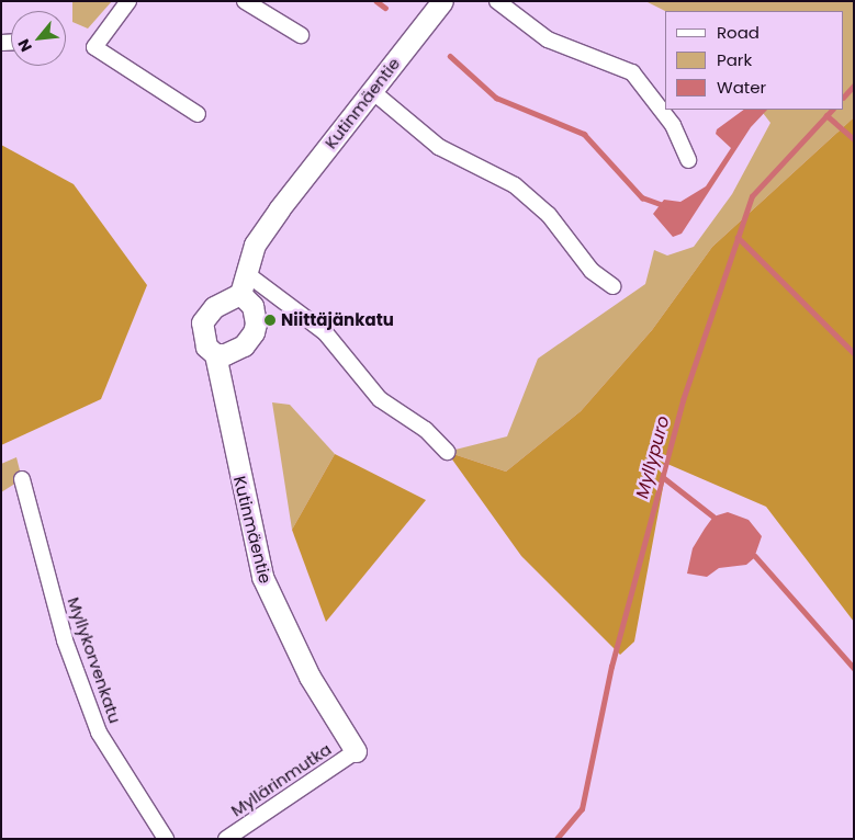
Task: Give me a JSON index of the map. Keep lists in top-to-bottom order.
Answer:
{
  "streets": {
    "street": ["Kutinmäentie", "Myllykorvenkatu", "Myllärinmutka"]
  },
  "crossings": [
    ["Kutinmäentie", "Myllärinmutka"]
  ],
  "water": ["Myllypuro"],
  "places": ["Niittäjänkatu"],
  "legend": ["Road", "Park", "Water"],
  "north": "bottom left"
}
